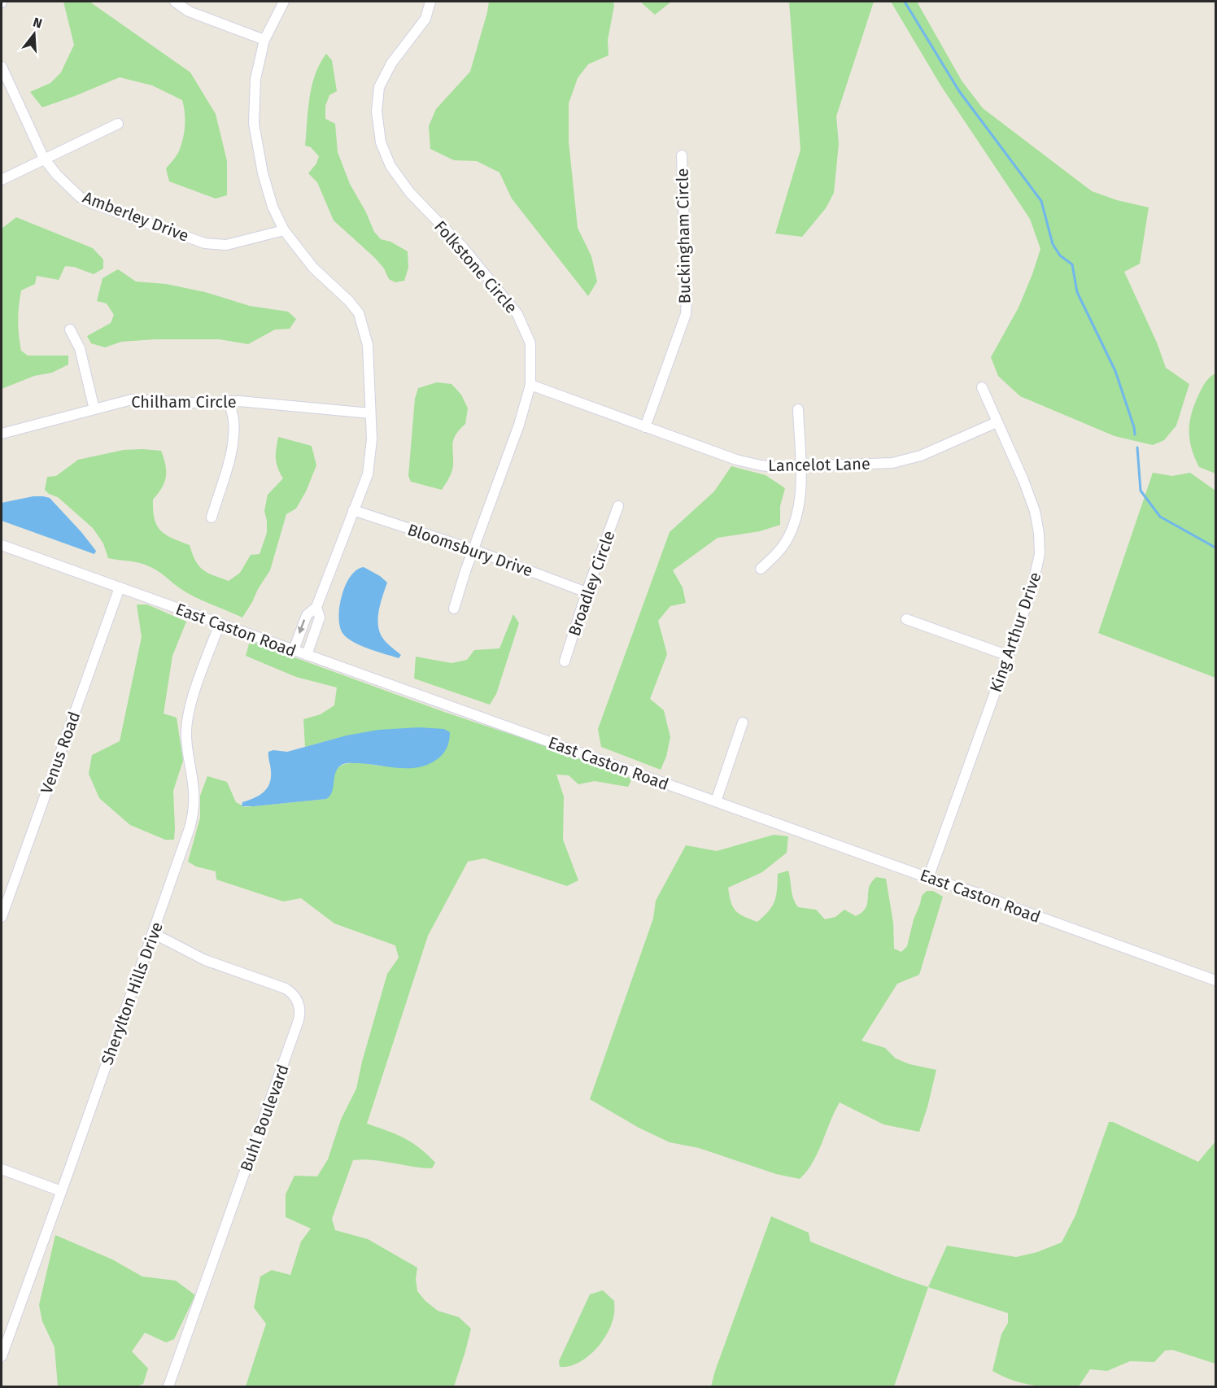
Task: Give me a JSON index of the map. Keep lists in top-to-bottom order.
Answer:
{
  "streets": {
    "street": [
      "Amberley Drive",
      "Buckingham Circle",
      "Folkstone Circle",
      "Chilham Circle",
      "Lancelot Lane",
      "Bloomsbury Drive",
      "Broadley Circle",
      "East Caston Road",
      "King Arthur Drive",
      "Venus Road",
      "Sherylton Hills Drive",
      "Buhl Boulevard"
    ]
  },
  "crossings": [
    ["Buckingham Circle", "Lancelot Lane"],
    ["Folkstone Circle", "Lancelot Lane"],
    ["Folkstone Circle", "Bloomsbury Drive"],
    ["Lancelot Lane", "King Arthur Drive"],
    ["Bloomsbury Drive", "Broadley Circle"],
    ["East Caston Road", "King Arthur Drive"],
    ["East Caston Road", "Venus Road"],
    ["East Caston Road", "Sherylton Hills Drive"],
    ["Sherylton Hills Drive", "Buhl Boulevard"]
  ],
  "north": "top"
}
